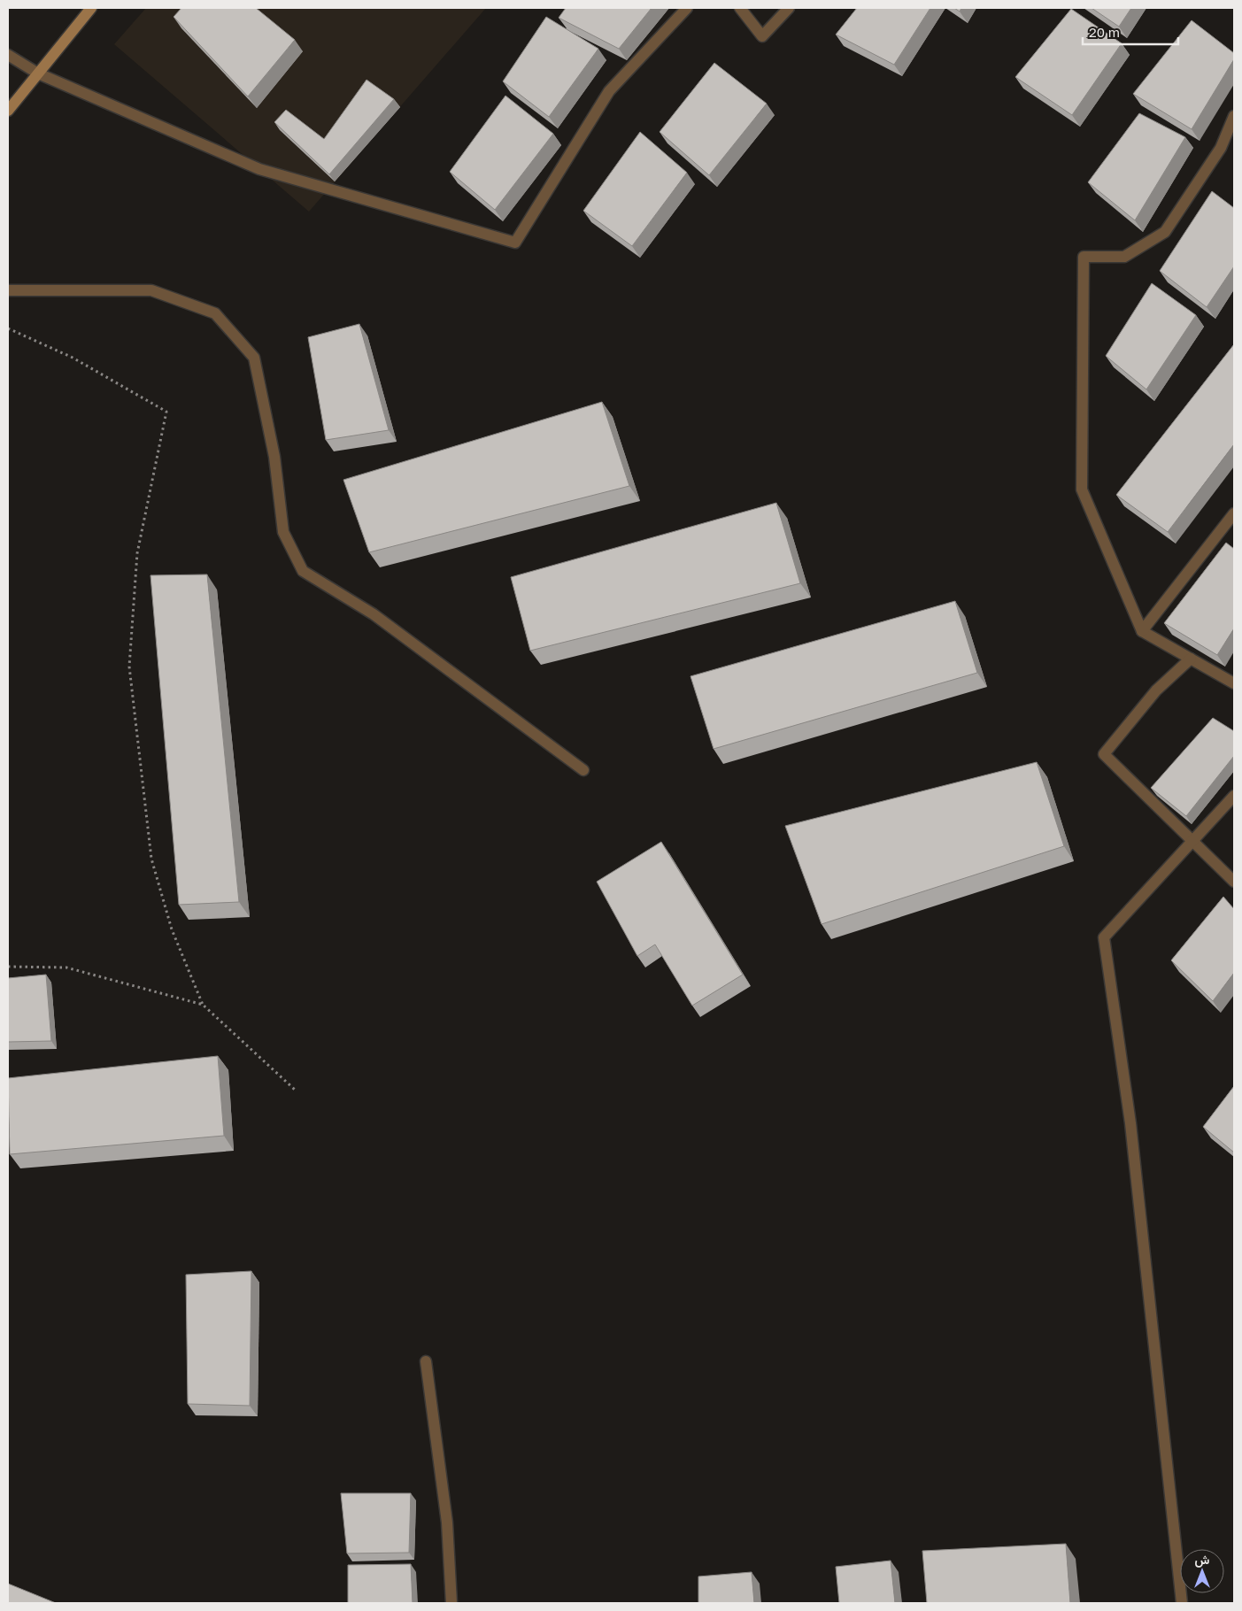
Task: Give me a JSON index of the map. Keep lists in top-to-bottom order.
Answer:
{
  "scale_bar": "20 m",
  "north": "top"
}
